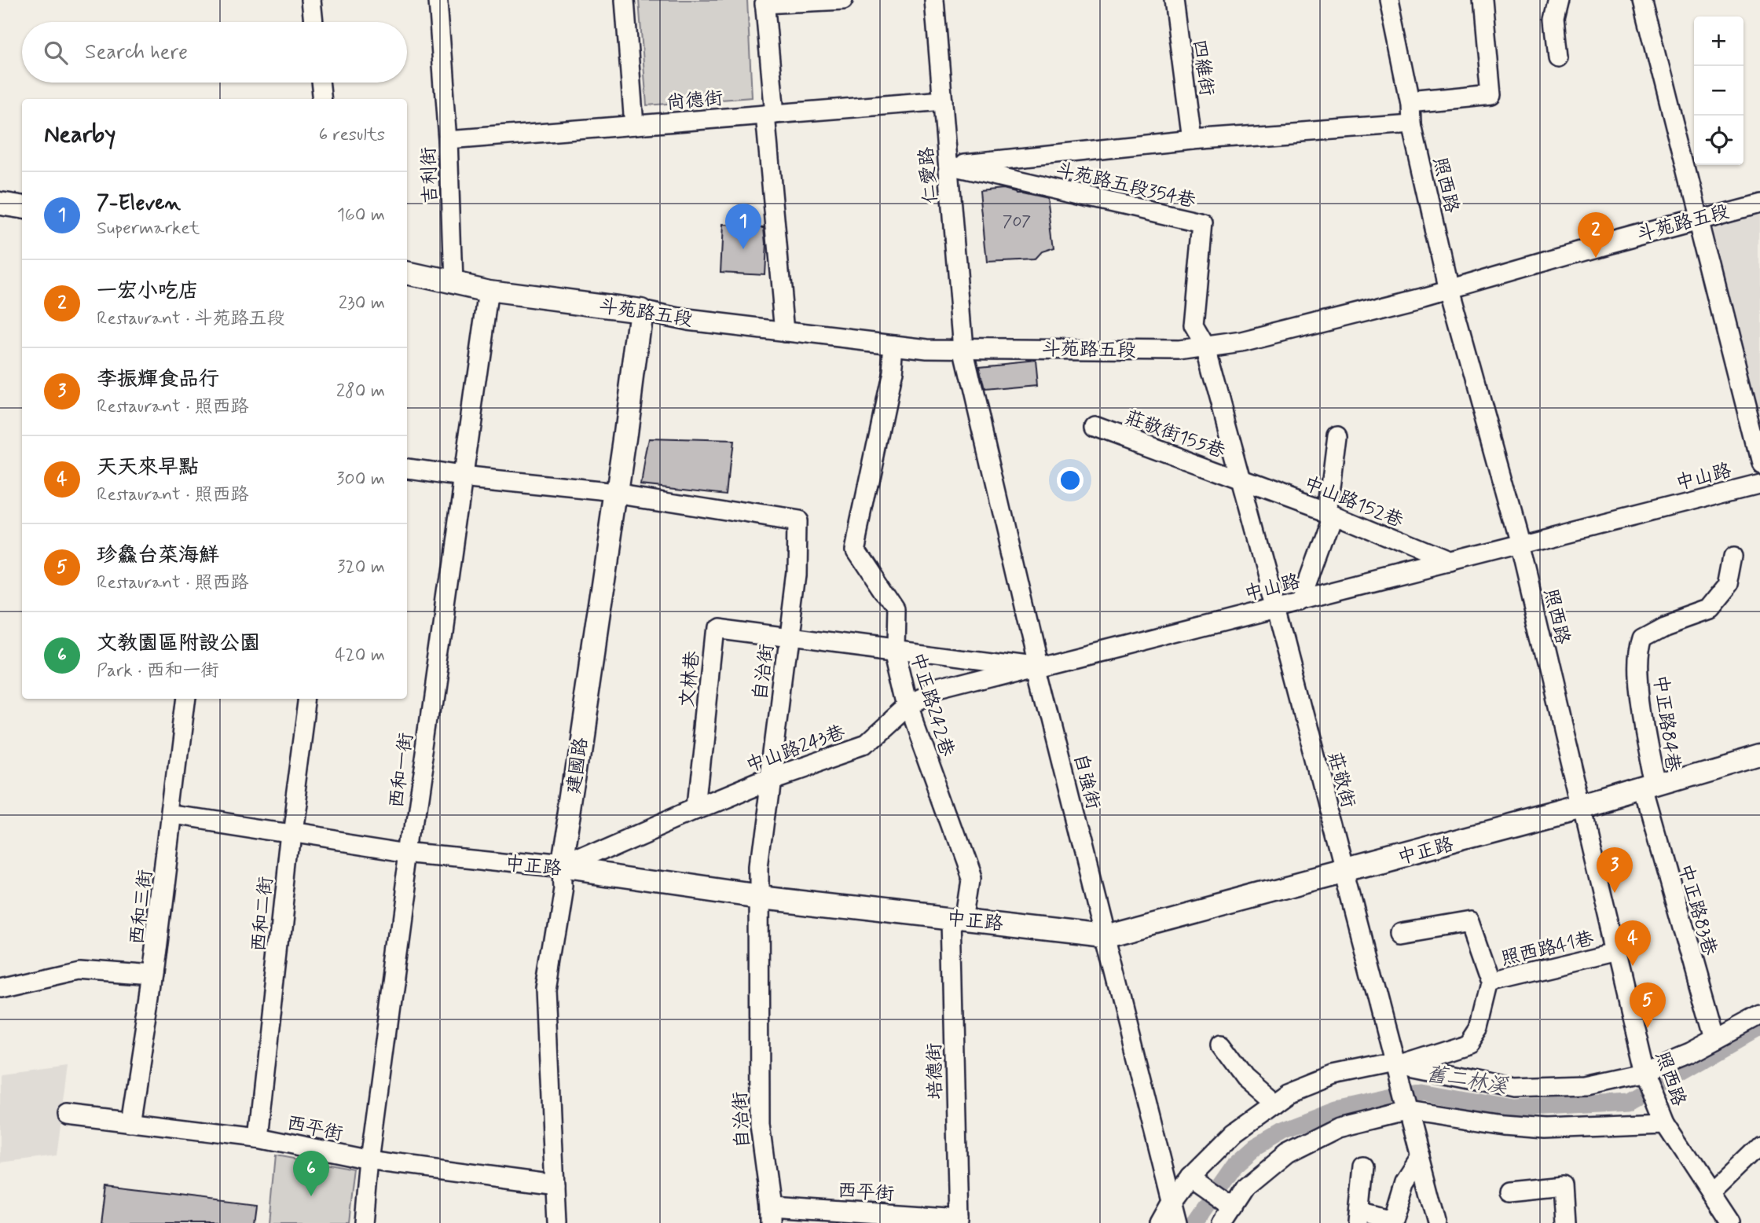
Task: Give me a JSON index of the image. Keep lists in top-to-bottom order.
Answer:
{
  "streets": {
    "main road": ["斗苑路五段", "建國路", "中正路"],
    "street": [
      "四維街",
      "尚德街",
      "吉利街",
      "仁愛路",
      "斗苑路五段354巷",
      "照西路",
      "莊敬街155巷",
      "中山路",
      "中山路152巷",
      "自治街",
      "文林巷",
      "中正路242巷",
      "中正路84巷",
      "中山路243巷",
      "西和一街",
      "莊敬街",
      "自強街",
      "西和三街",
      "中正路83巷",
      "西和二街",
      "照西路41巷",
      "培德街",
      "西平街"
    ]
  },
  "crossings": [
    ["尚德街", "吉利街"],
    ["尚德街", "仁愛路"],
    ["吉利街", "斗苑路五段"],
    ["仁愛路", "斗苑路五段354巷"],
    ["仁愛路", "斗苑路五段"],
    ["仁愛路", "自強街"],
    ["斗苑路五段354巷", "斗苑路五段"],
    ["斗苑路五段354巷", "莊敬街"],
    ["照西路", "斗苑路五段"],
    ["照西路", "中山路"],
    ["照西路", "中正路"],
    ["照西路", "照西路41巷"],
    ["斗苑路五段", "中正路242巷"],
    ["斗苑路五段", "建國路"],
    ["斗苑路五段", "西和一街"],
    ["斗苑路五段", "莊敬街"],
    ["斗苑路五段", "自強街"],
    ["莊敬街155巷", "中山路152巷"],
    ["莊敬街155巷", "莊敬街"],
    ["中山路", "中山路152巷"],
    ["中山路", "自治街"],
    ["中山路", "文林巷"],
    ["中山路", "中正路242巷"],
    ["中山路", "中山路243巷"],
    ["中山路", "莊敬街"],
    ["中山路", "自強街"],
    ["中山路152巷", "莊敬街"],
    ["自治街", "文林巷"],
    ["自治街", "中山路243巷"],
    ["自治街", "建國路"],
    ["自治街", "西和一街"],
    ["自治街", "中正路"],
    ["自治街", "西平街"],
    ["文林巷", "中山路243巷"],
    ["中正路242巷", "中山路243巷"],
    ["中正路242巷", "中正路"],
    ["中正路242巷", "培德街"],
    ["中正路84巷", "中正路"],
    ["中正路84巷", "中正路83巷"],
    ["中山路243巷", "建國路"],
    ["中山路243巷", "自強街"],
    ["中山路243巷", "中正路"],
    ["建國路", "中正路"],
    ["建國路", "西平街"],
    ["西和一街", "中正路"],
    ["西和一街", "西平街"],
    ["莊敬街", "中正路"],
    ["自強街", "中正路"],
    ["中正路", "西和三街"],
    ["中正路", "中正路83巷"],
    ["中正路", "西和二街"],
    ["中正路", "培德街"],
    ["西和三街", "西平街"],
    ["西和二街", "西平街"],
    ["培德街", "西平街"]
  ],
  "water": ["舊二林溪"],
  "house_numbers": ["707"],
  "page": {
    "map_buttons": ["+", "−"],
    "search": "Search here",
    "heading": ["Nearby", "6 results"],
    "list": [
      {
        "mark": "1",
        "name": "7-Eleven",
        "note": "Supermarket",
        "value": "160 m"
      },
      {
        "mark": "2",
        "name": "一宏小吃店",
        "note": "Restaurant · 斗苑路五段",
        "value": "230 m"
      },
      {
        "mark": "3",
        "name": "李振輝食品行",
        "note": "Restaurant · 照西路",
        "value": "280 m"
      },
      {
        "mark": "4",
        "name": "天天來早點",
        "note": "Restaurant · 照西路",
        "value": "300 m"
      },
      {
        "mark": "5",
        "name": "珍鱻台菜海鮮",
        "note": "Restaurant · 照西路",
        "value": "320 m"
      },
      {
        "mark": "6",
        "name": "文教園區附設公園",
        "note": "Park · 西和一街",
        "value": "420 m"
      }
    ],
    "pins": [
      "1",
      "2",
      "3",
      "4",
      "5",
      "6"
    ]
  }
}
